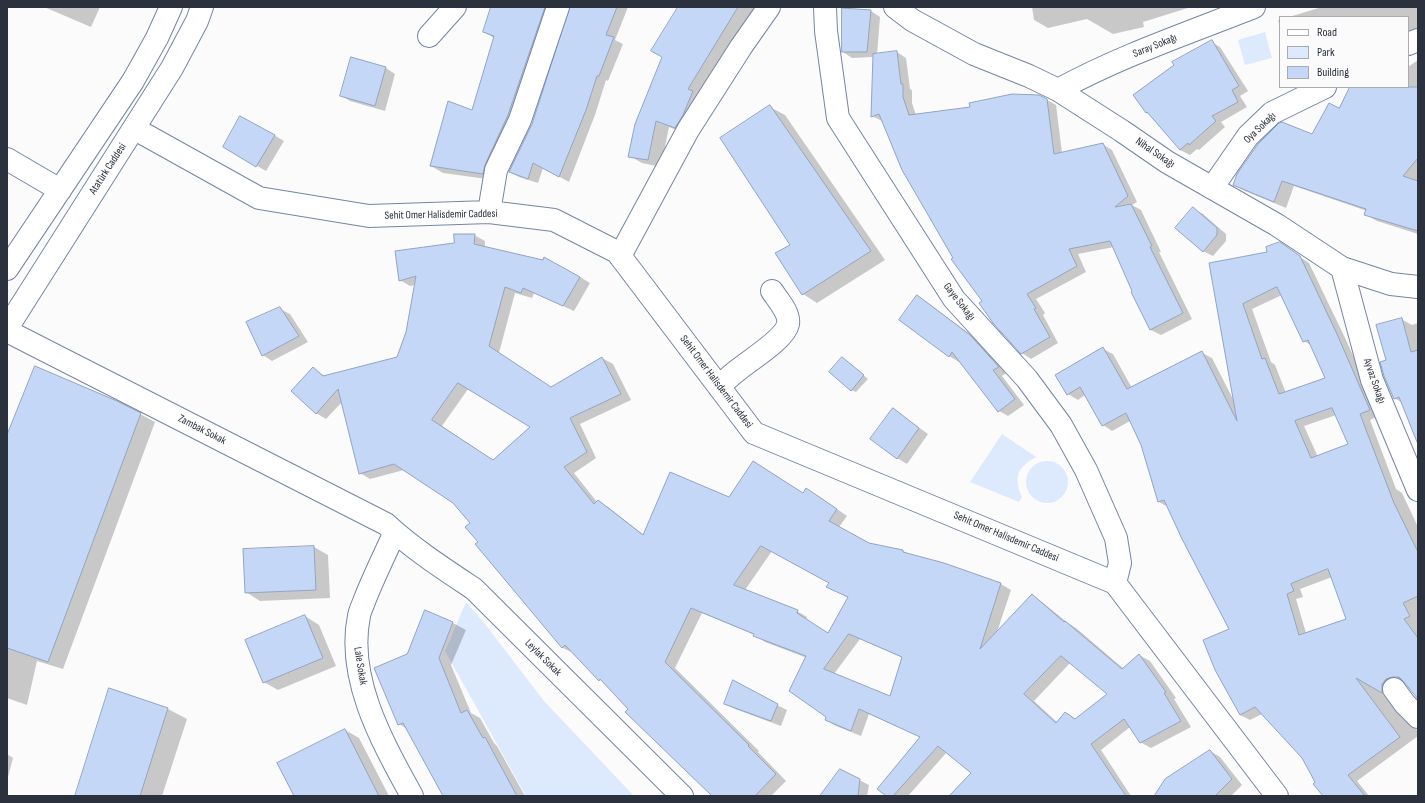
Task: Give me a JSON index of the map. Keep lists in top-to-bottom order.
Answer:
{
  "streets": {
    "street": [
      "Saray Sokağı",
      "Oya Sokağı",
      "Nihal Sokağı",
      "Atatürk Caddesi",
      "Sehit Omer Halisdemir Caddesi",
      "Gaye Sokağı",
      "Ayvaz Sokağı",
      "Zambak Sokak",
      "Leylak Sokak",
      "Lale Sokak"
    ]
  },
  "crossings": [
    ["Saray Sokağı", "Nihal Sokağı"],
    ["Oya Sokağı", "Nihal Sokağı"],
    ["Nihal Sokağı", "Ayvaz Sokağı"],
    ["Atatürk Caddesi", "Sehit Omer Halisdemir Caddesi"],
    ["Sehit Omer Halisdemir Caddesi", "Gaye Sokağı"],
    ["Zambak Sokak", "Leylak Sokak"],
    ["Zambak Sokak", "Lale Sokak"],
    ["Leylak Sokak", "Lale Sokak"]
  ],
  "legend": ["Road", "Park", "Building"]
}
